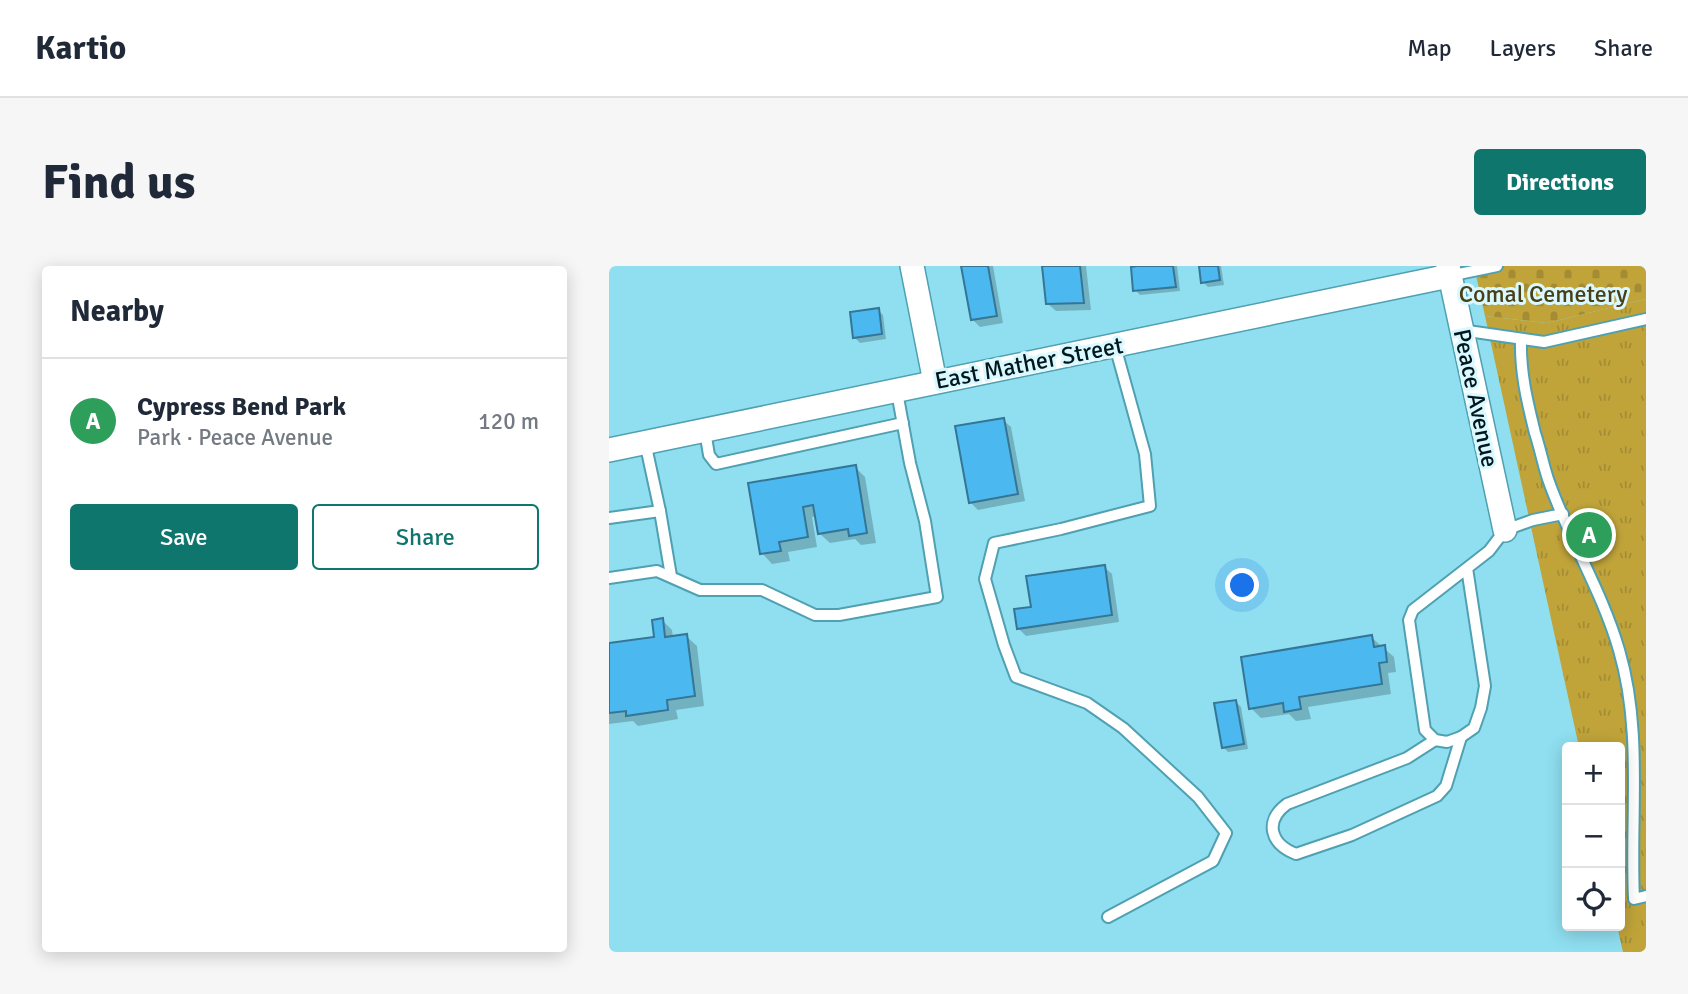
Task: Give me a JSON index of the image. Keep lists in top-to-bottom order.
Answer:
{
  "streets": {
    "street": ["East Mather Street", "Peace Avenue"]
  },
  "crossings": [
    ["East Mather Street", "Peace Avenue"]
  ],
  "parks": ["Comal Cemetery"],
  "page": {
    "header": "Kartio",
    "nav": ["Map", "Layers", "Share"],
    "buttons": [
      "Directions",
      ["Save", "Share"]
    ],
    "title": "Find us",
    "heading": "Nearby",
    "list": [
      {
        "mark": "A",
        "name": "Cypress Bend Park",
        "note": "Park · Peace Avenue",
        "value": "120 m"
      }
    ],
    "pins": "A",
    "map_buttons": ["+", "−"]
  }
}
